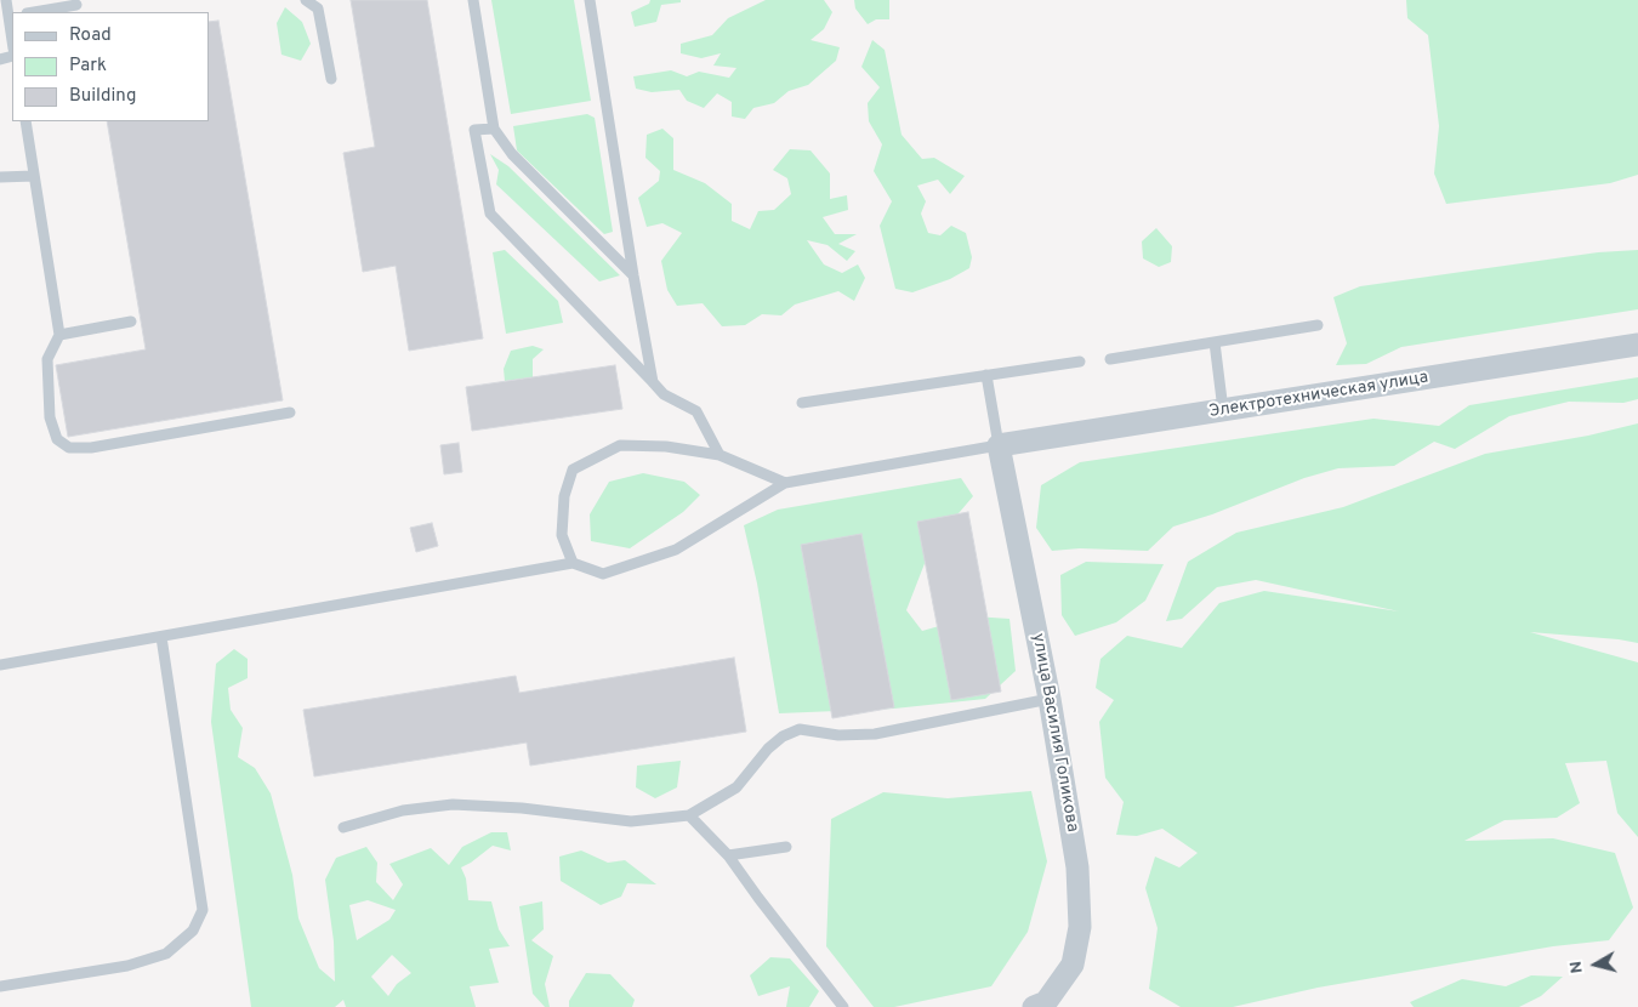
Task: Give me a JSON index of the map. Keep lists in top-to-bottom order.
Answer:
{
  "streets": {
    "street": ["Электротехническая улица", "улица Василия Голикова"]
  },
  "crossings": [
    ["Электротехническая улица", "улица Василия Голикова"]
  ],
  "legend": ["Road", "Park", "Building"],
  "north": "left"
}
